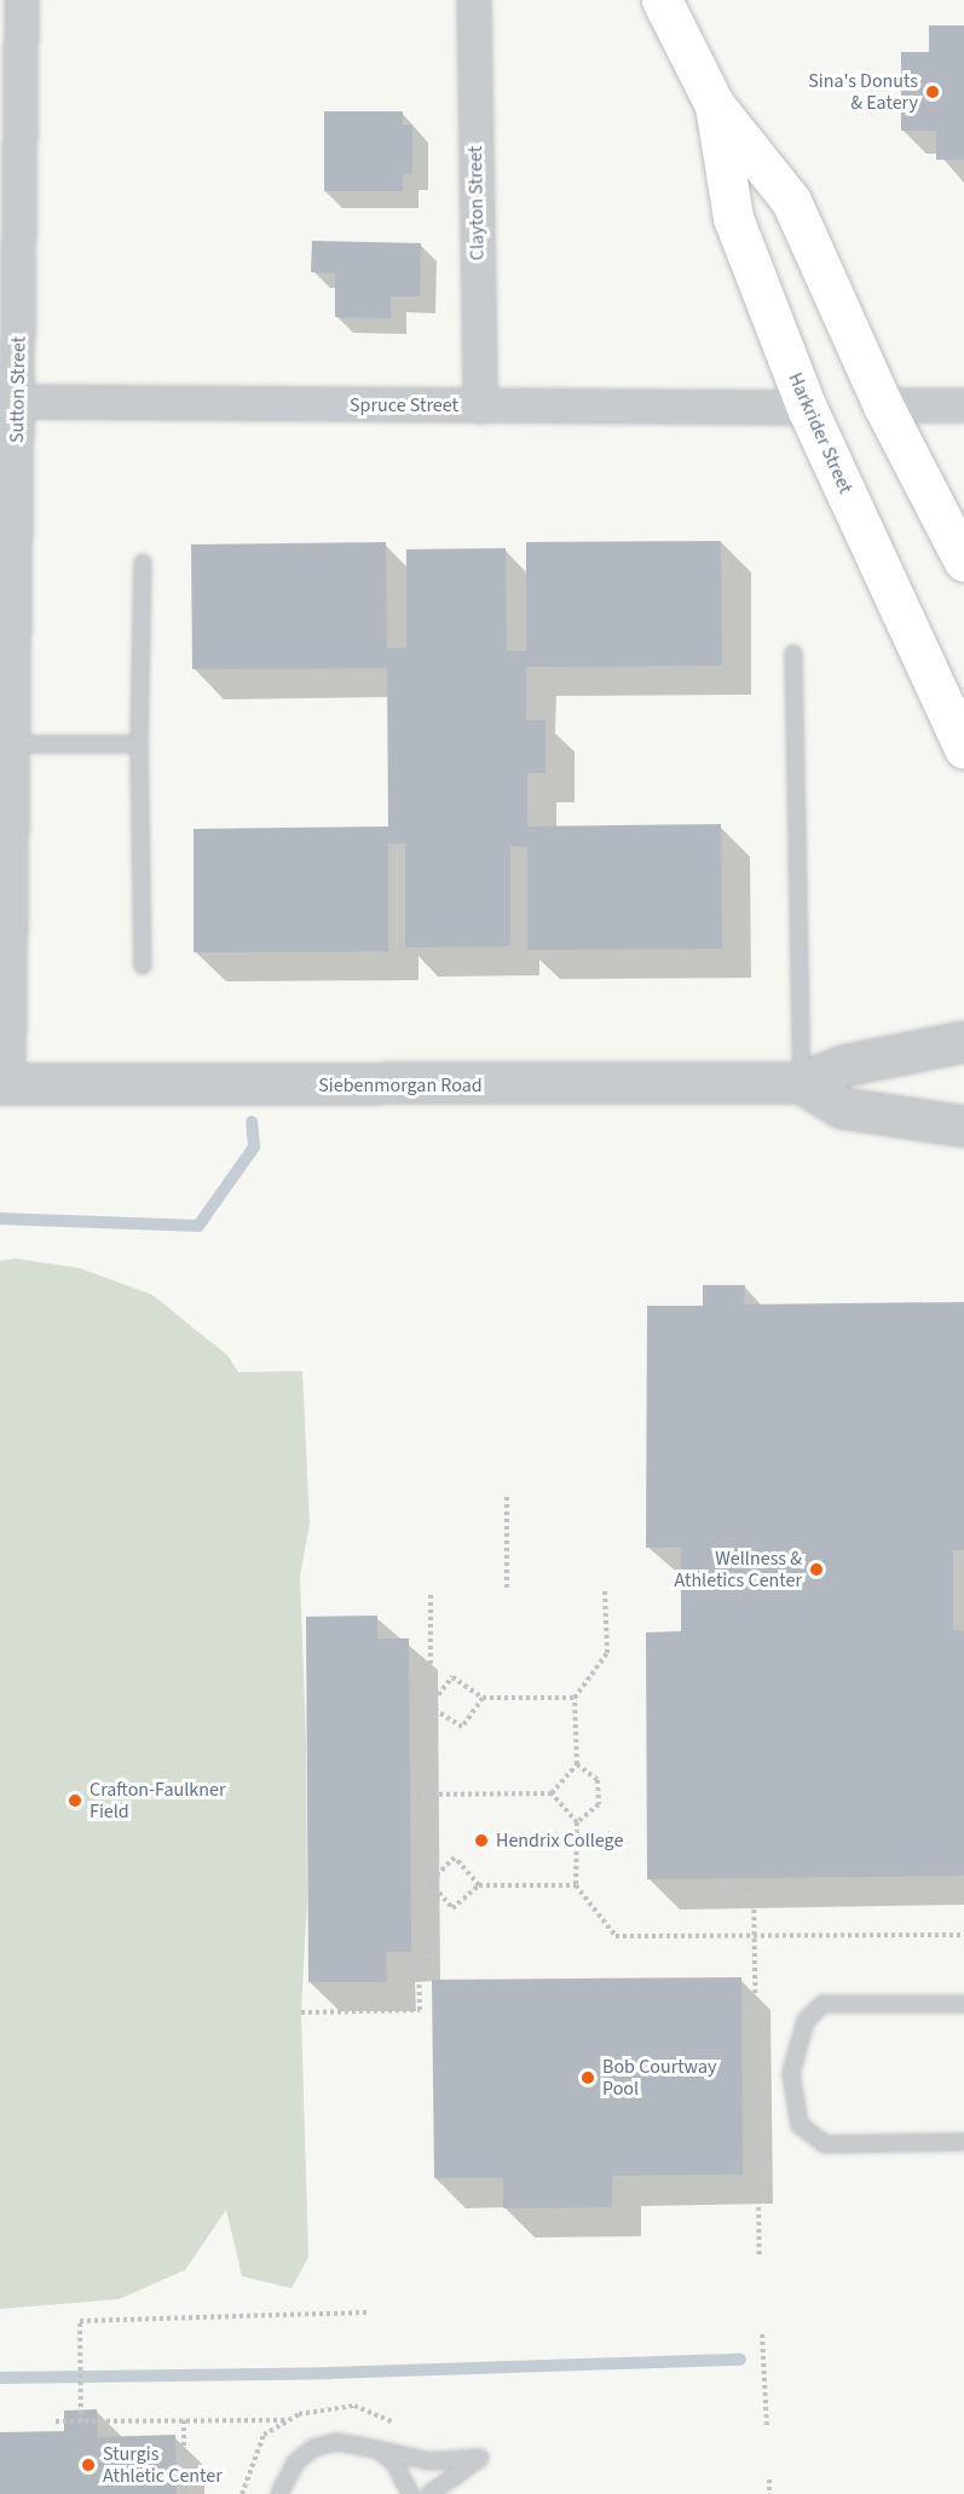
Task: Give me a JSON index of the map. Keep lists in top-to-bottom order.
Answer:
{
  "streets": {
    "main road": ["Harkrider Street"],
    "street": [
      "Clayton Street",
      "Sutton Street",
      "Spruce Street",
      "Siebenmorgan Road"
    ]
  },
  "crossings": [
    ["Clayton Street", "Spruce Street"],
    ["Sutton Street", "Spruce Street"],
    ["Sutton Street", "Siebenmorgan Road"],
    ["Spruce Street", "Harkrider Street"]
  ],
  "places": [
    "Sina's Donuts & Eatery",
    "Wellness & Athletics Center",
    "Crafton-Faulkner Field",
    "Hendrix College",
    "Bob Courtway Pool",
    "Sturgis Athletic Center"
  ]
}
